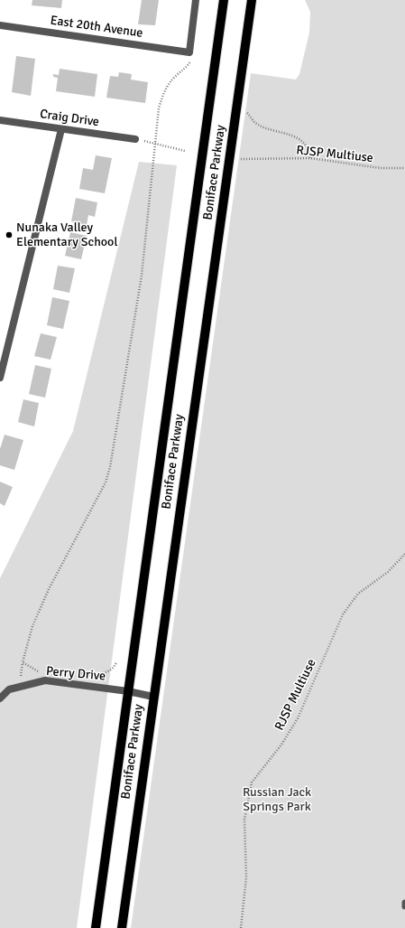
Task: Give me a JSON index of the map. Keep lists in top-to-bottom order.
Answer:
{
  "streets": {
    "main road": ["Boniface Parkway"],
    "street": ["East 20th Avenue", "Craig Drive", "Perry Drive"],
    "path": ["RJSP Multiuse"]
  },
  "crossings": [
    ["Boniface Parkway", "Perry Drive"]
  ],
  "parks": ["Russian Jack Springs Park"],
  "places": ["Nunaka Valley Elementary School"]
}
